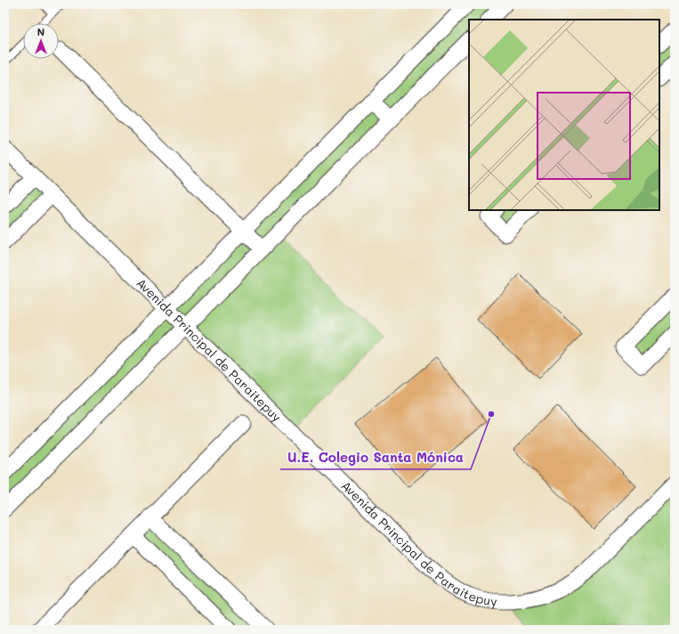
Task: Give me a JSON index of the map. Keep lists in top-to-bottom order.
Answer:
{
  "streets": {
    "street": ["Avenida Principal de Paraitepuy"]
  },
  "places": ["U.E. Colegio Santa Mónica"],
  "north": "top"
}
